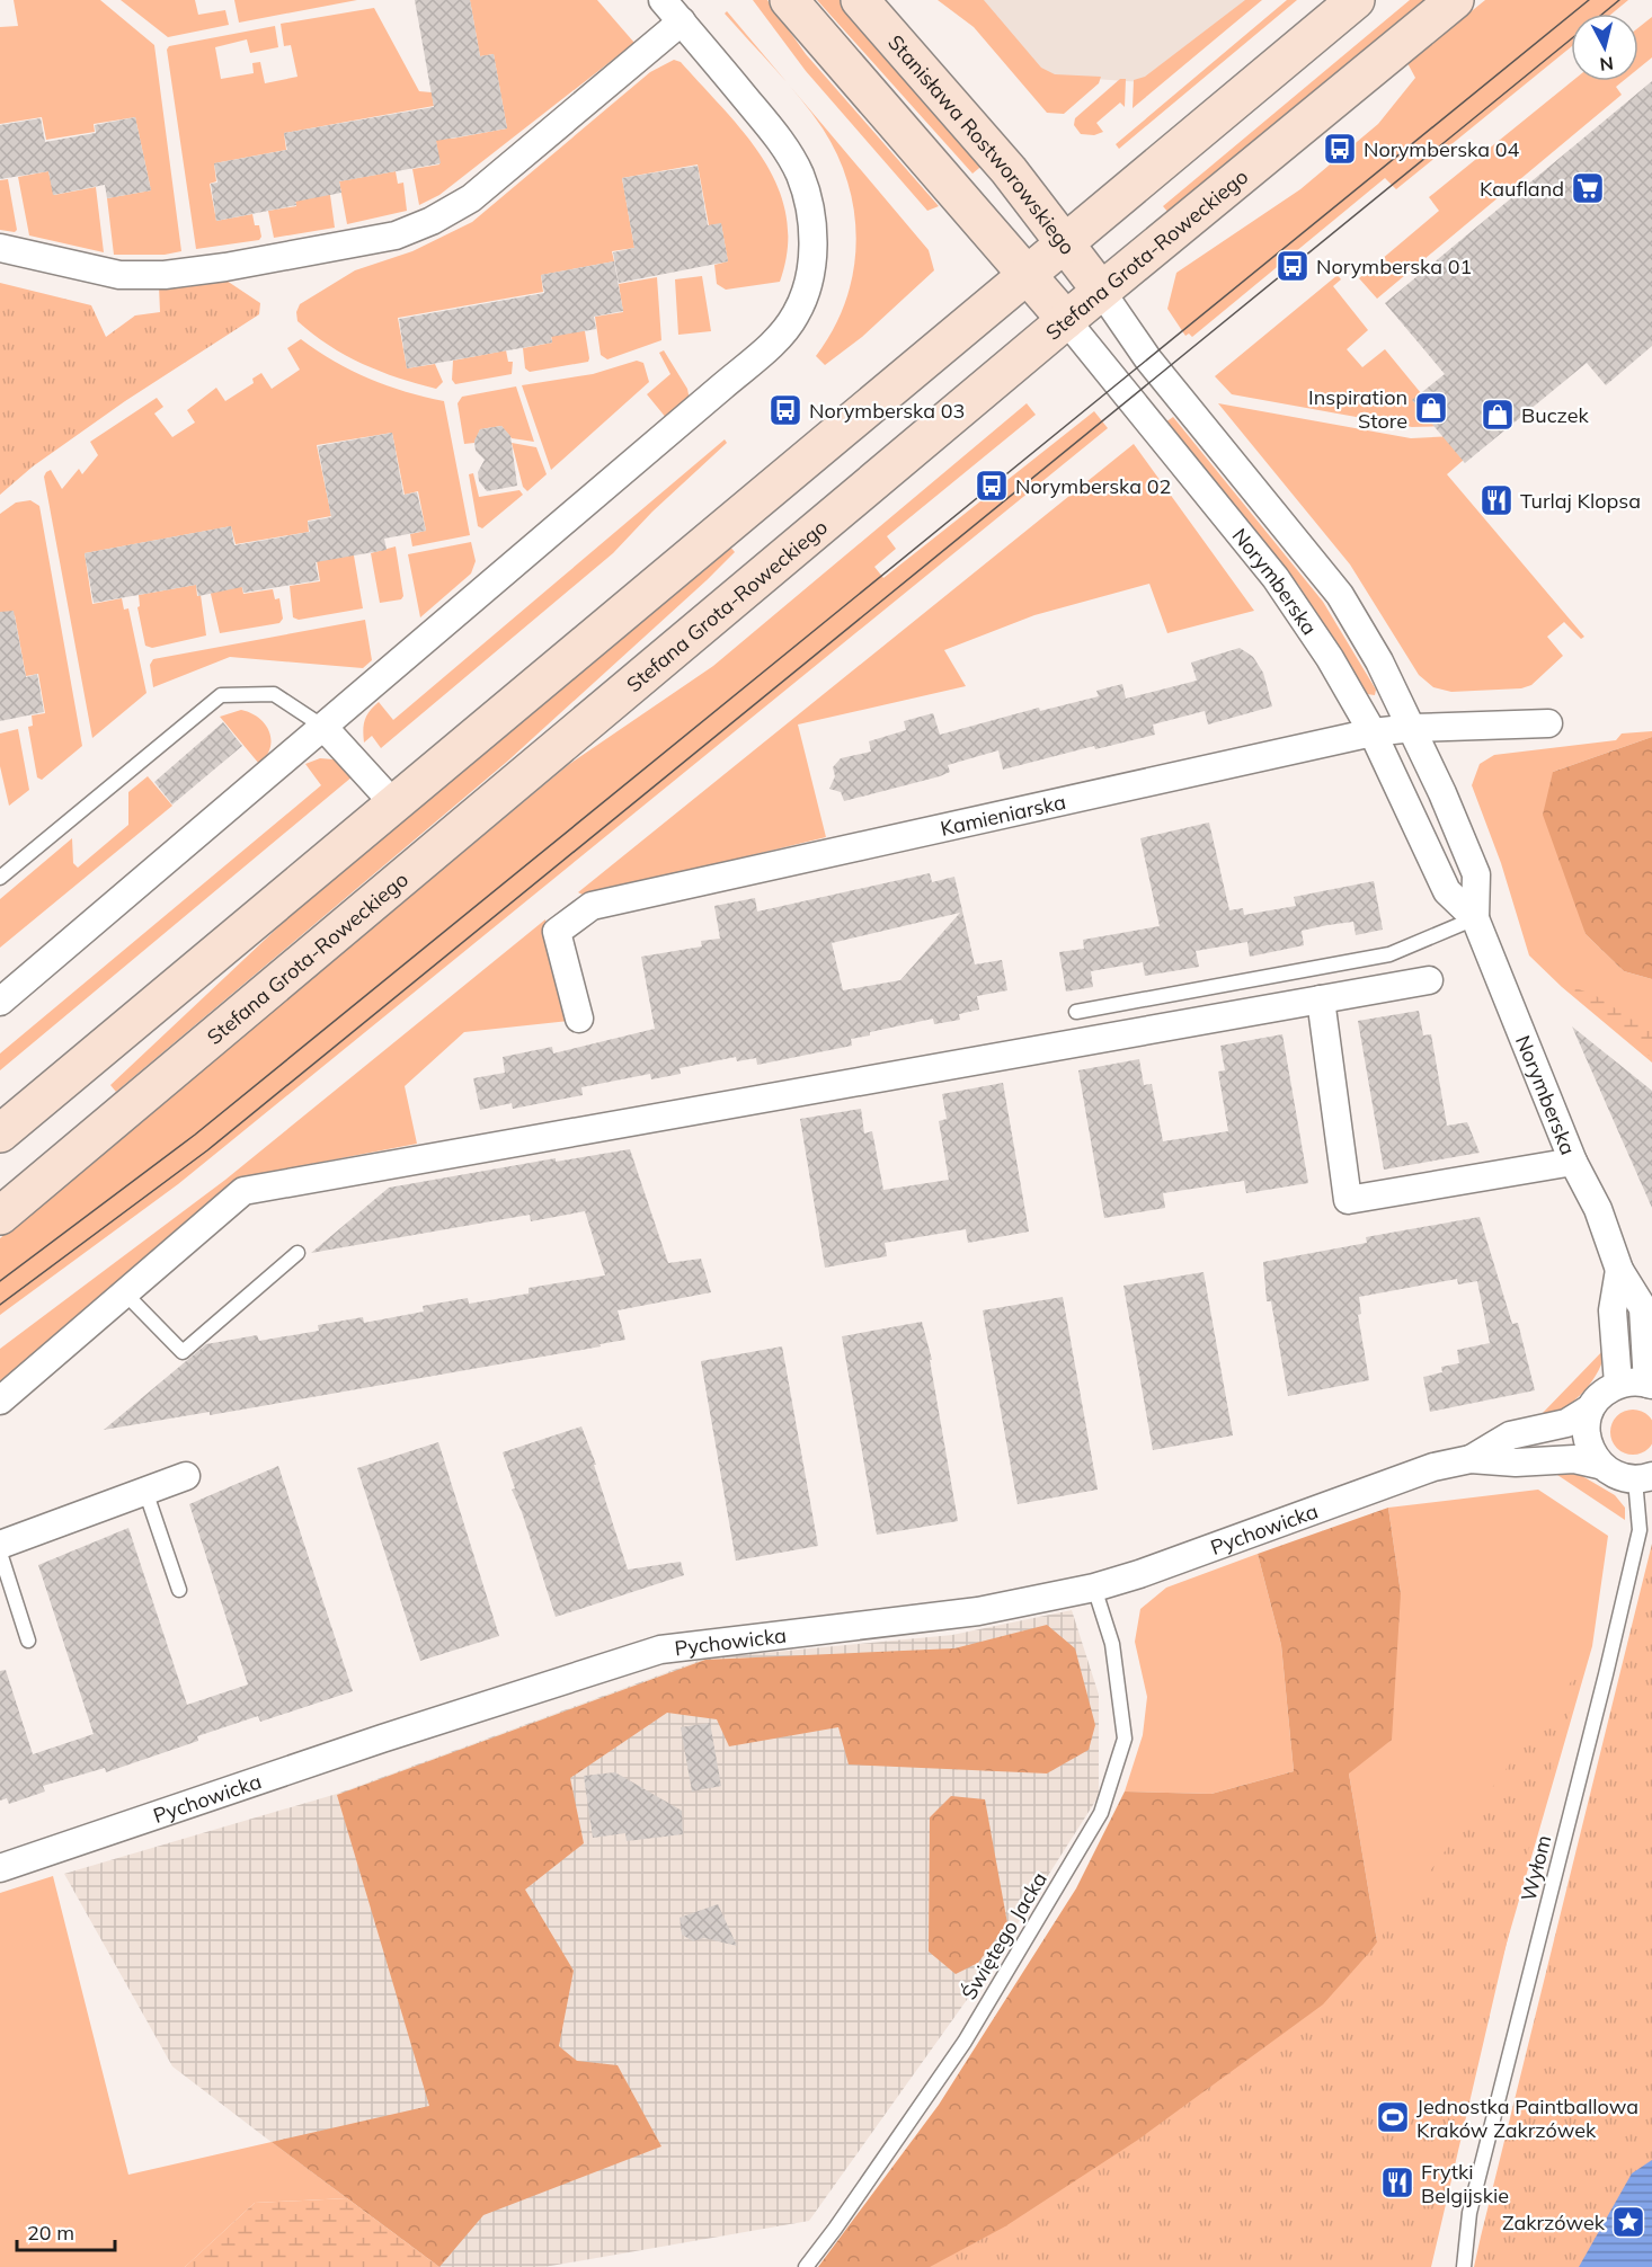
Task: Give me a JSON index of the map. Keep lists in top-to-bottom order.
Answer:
{
  "streets": {
    "main road": ["Stanisława Rostworowskiego", "Stefana Grota-Roweckiego", "Norymberska"],
    "street": ["Kamieniarska", "Pychowicka"],
    "lane": ["Wyłom", "Świętego Jacka"]
  },
  "crossings": [
    ["Stanisława Rostworowskiego", "Stefana Grota-Roweckiego"],
    ["Stanisława Rostworowskiego", "Norymberska"],
    ["Stefana Grota-Roweckiego", "Norymberska"],
    ["Norymberska", "Kamieniarska"],
    ["Norymberska", "Pychowicka"],
    ["Pychowicka", "Wyłom"],
    ["Pychowicka", "Świętego Jacka"]
  ],
  "places": {
    "bus stop": [
      "Norymberska 04",
      "Norymberska 01",
      "Norymberska 03",
      "Norymberska 02"
    ],
    "supermarket": ["Kaufland"],
    "shop": ["Inspiration Store", "Buczek"],
    "restaurant": ["Turlaj Klopsa", "Frytki Belgijskie"],
    "sports": ["Jednostka Paintballowa Kraków Zakrzówek"],
    "place": ["Zakrzówek"]
  },
  "scale_bar": "20 m",
  "north": "bottom"
}
